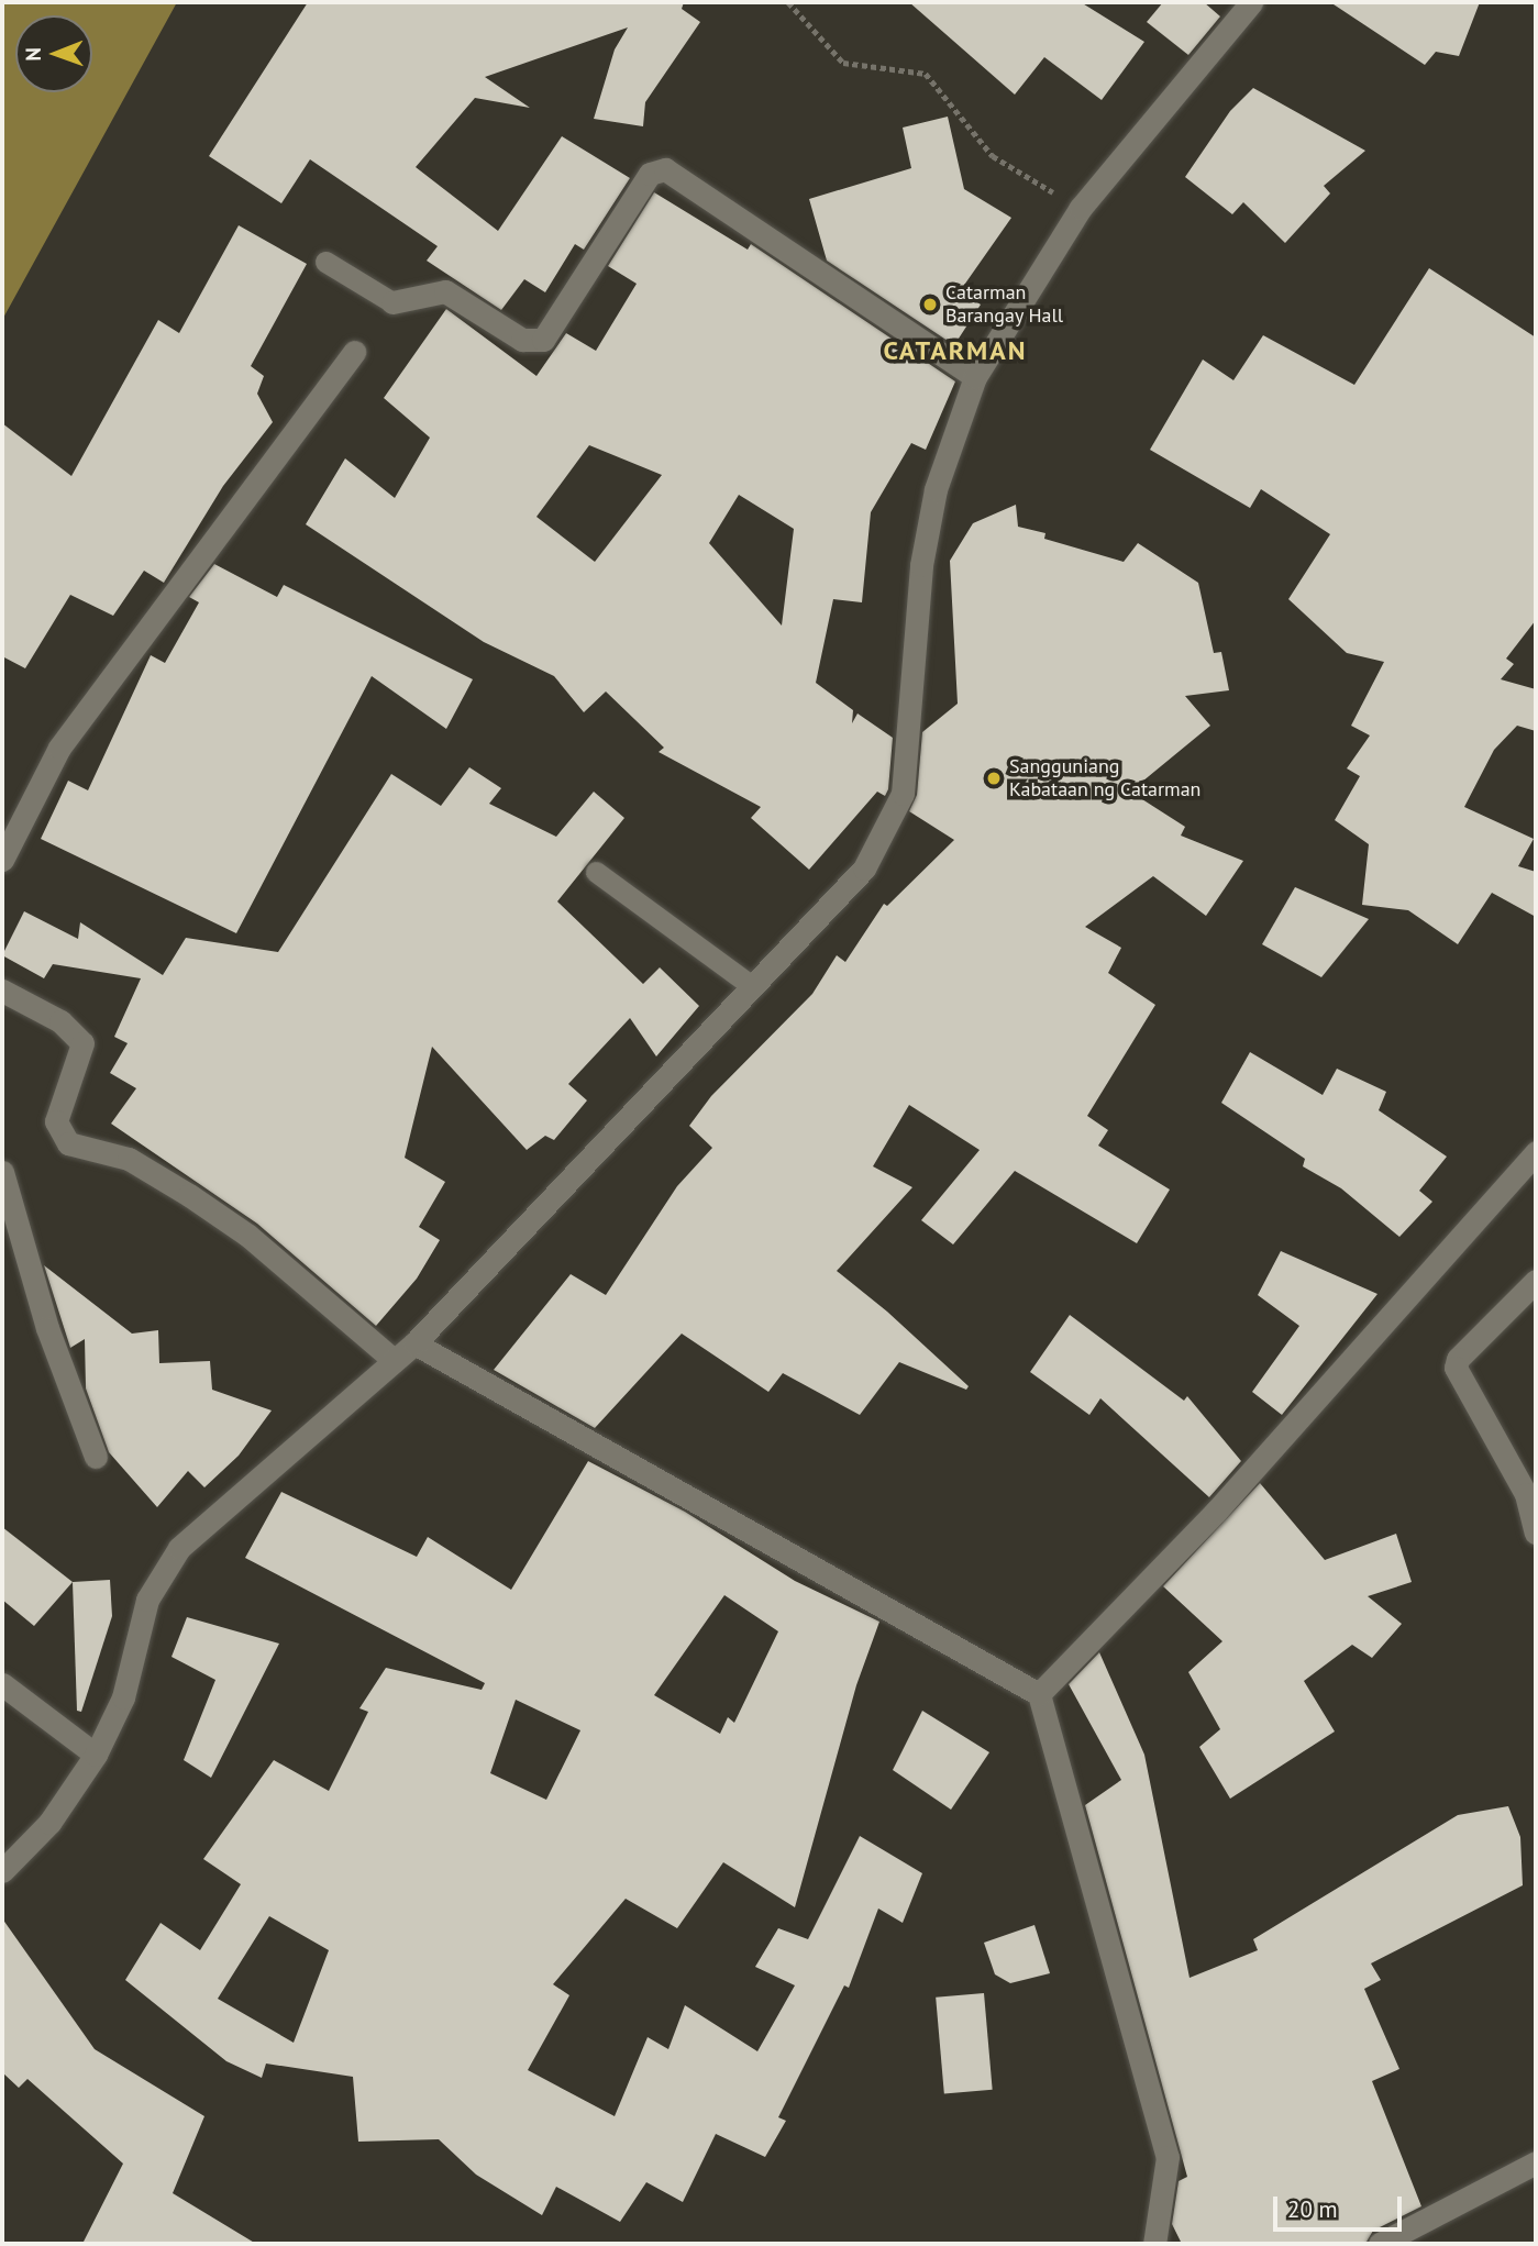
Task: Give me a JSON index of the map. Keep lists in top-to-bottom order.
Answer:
{
  "districts": ["CATARMAN"],
  "places": ["Catarman Barangay Hall", "Sangguniang Kabataan ng Catarman"],
  "scale_bar": "20 m",
  "north": "left"
}
